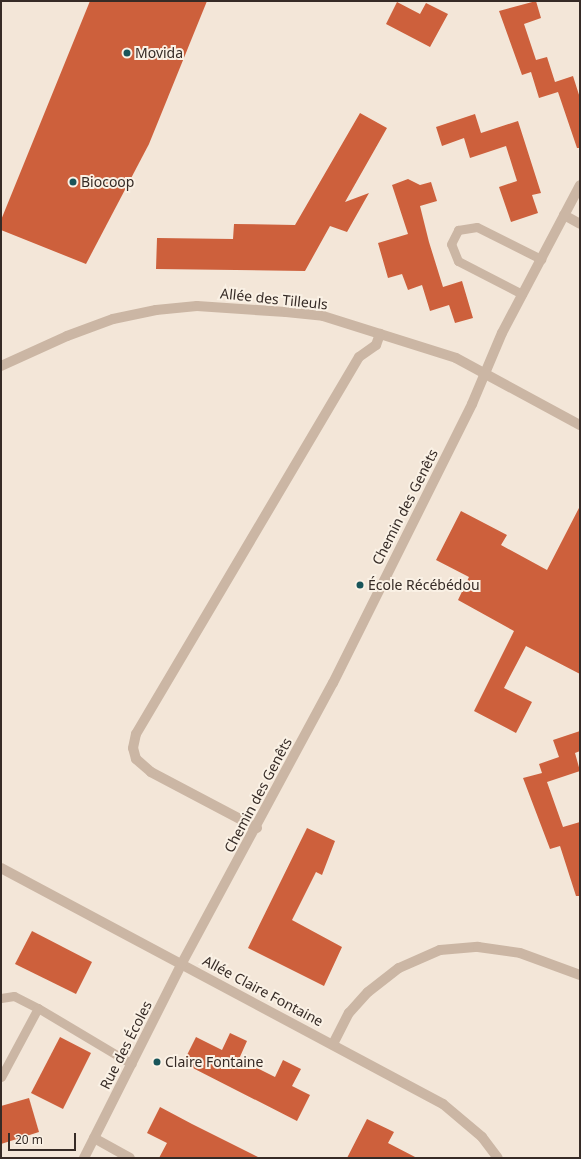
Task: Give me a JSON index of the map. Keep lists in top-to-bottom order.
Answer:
{
  "streets": {
    "street": [
      "Allée des Tilleuls",
      "Chemin des Genêts",
      "Allée Claire Fontaine",
      "Rue des Écoles"
    ]
  },
  "crossings": [
    ["Allée des Tilleuls", "Chemin des Genêts"],
    ["Chemin des Genêts", "Rue des Écoles"],
    ["Allée Claire Fontaine", "Rue des Écoles"]
  ],
  "places": [
    "Movida",
    "Biocoop",
    "École Récébédou",
    "Claire Fontaine"
  ],
  "scale_bar": "20 m"
}
